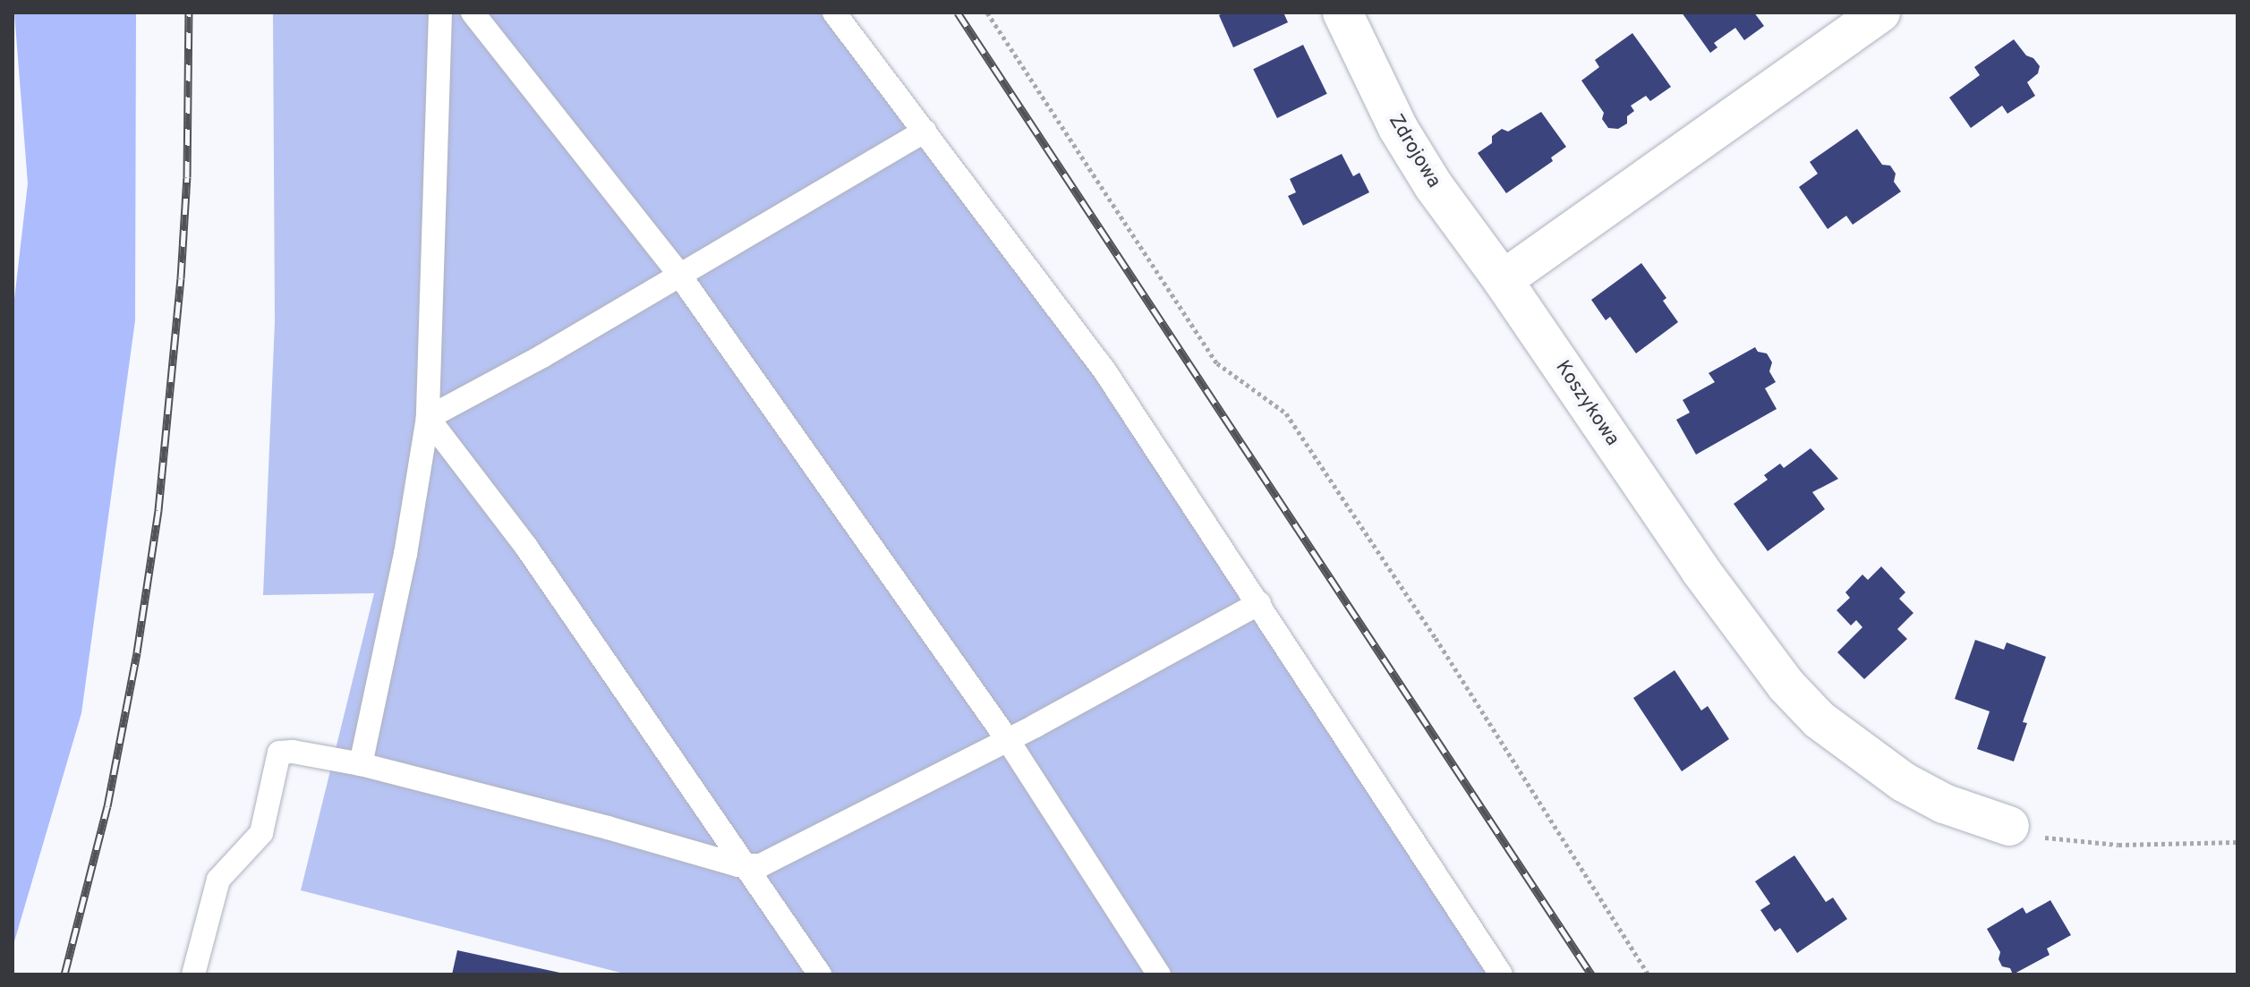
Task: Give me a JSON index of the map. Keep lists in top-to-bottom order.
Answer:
{
  "streets": {
    "street": ["Zdrojowa", "Koszykowa"]
  },
  "crossings": [
    ["Zdrojowa", "Koszykowa"]
  ]
}
